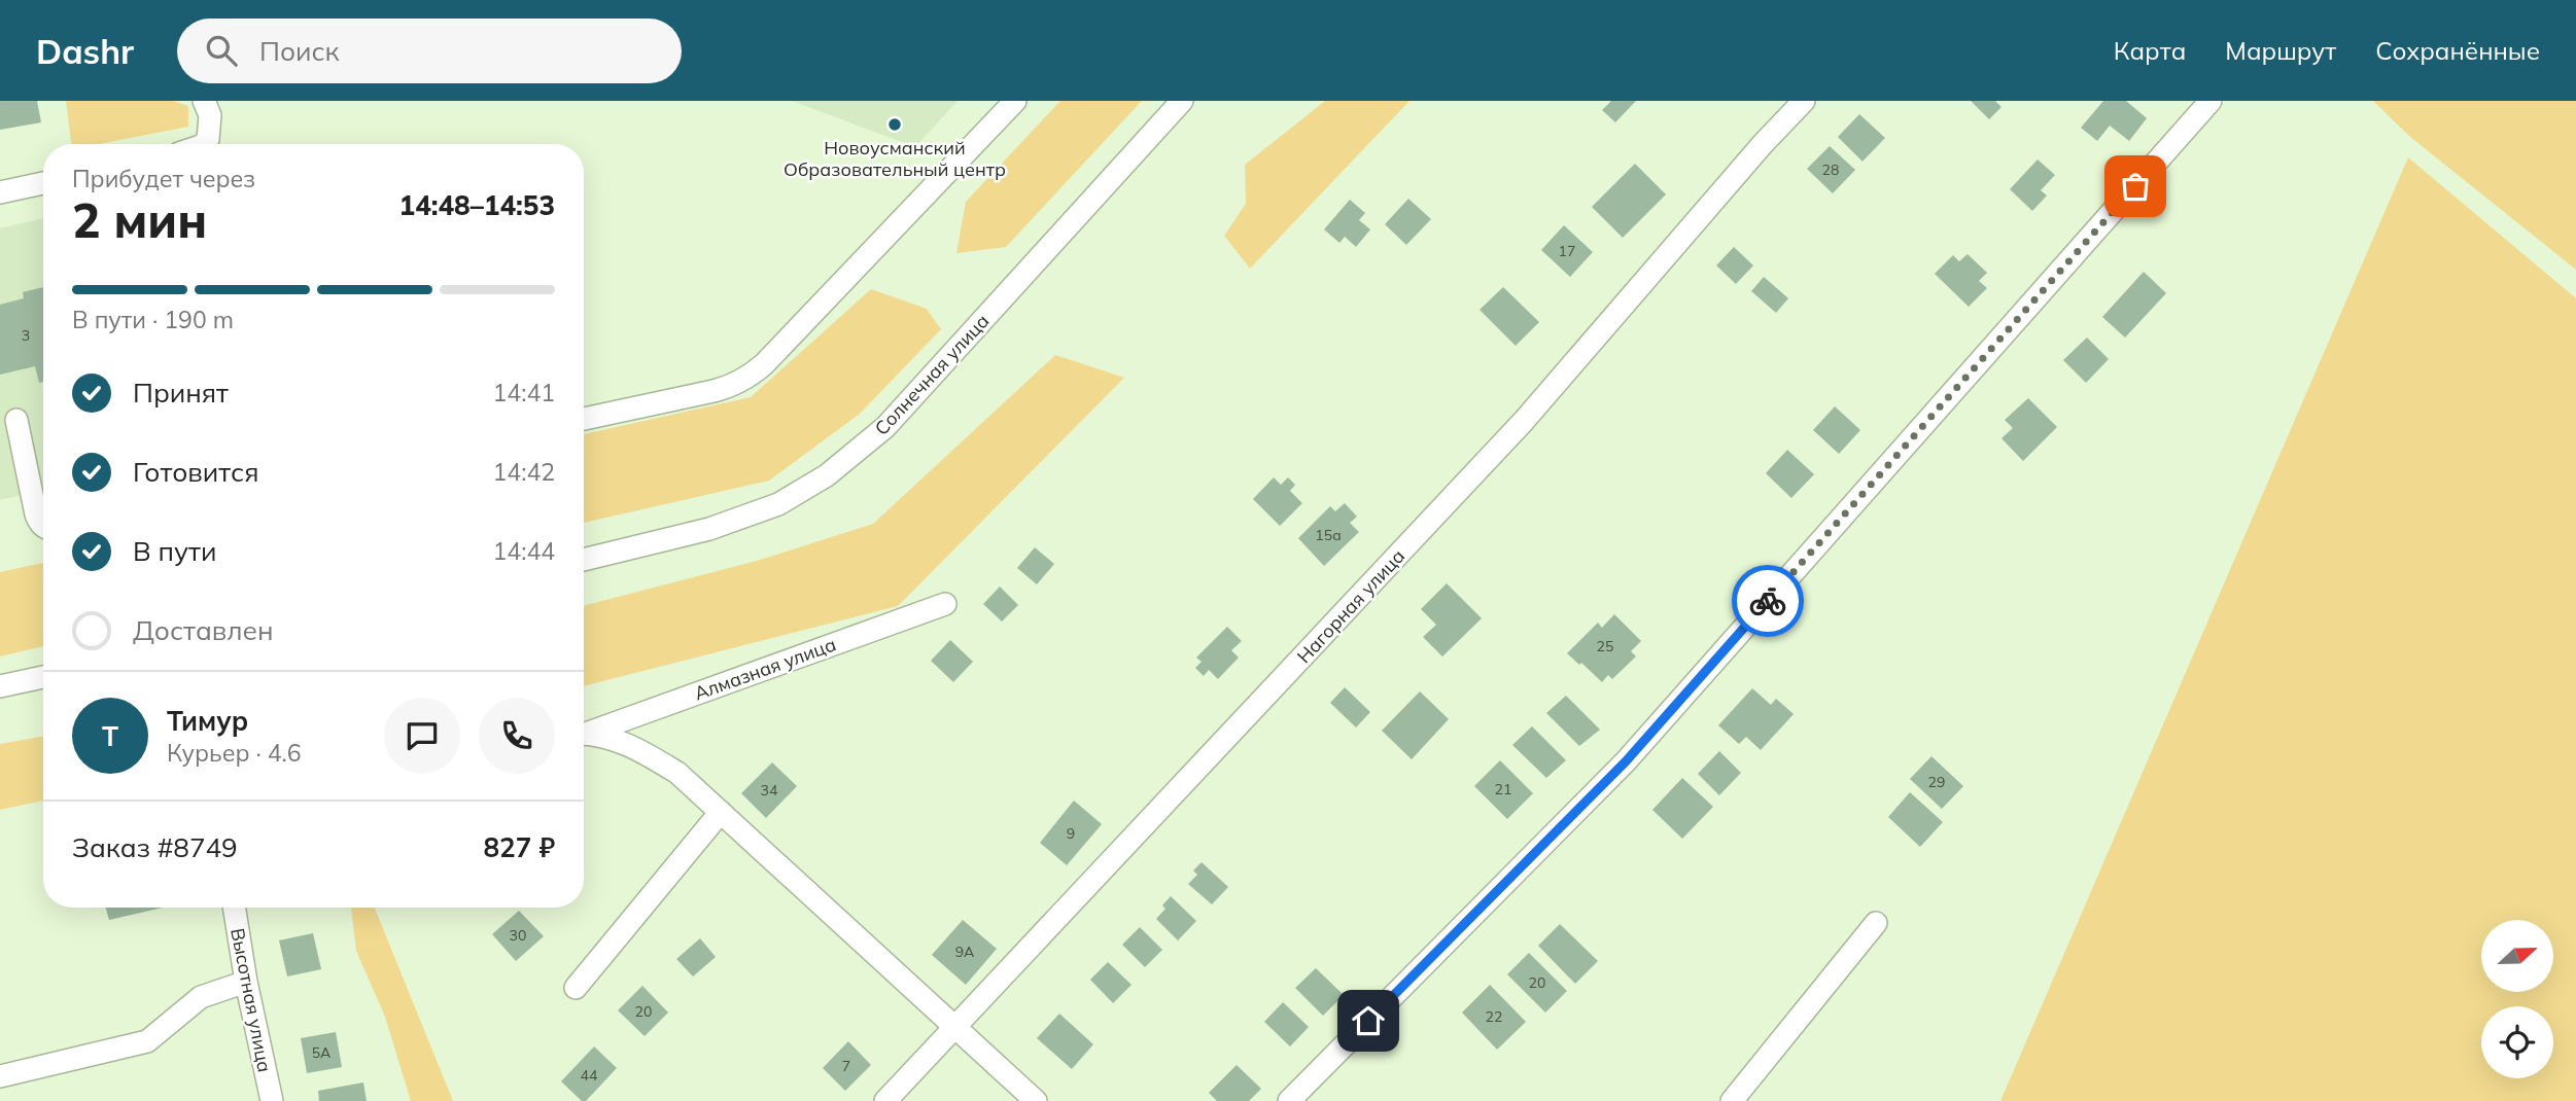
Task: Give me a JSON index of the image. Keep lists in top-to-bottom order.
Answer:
{
  "streets": {
    "street": [
      "Солнечная улица",
      "Нагорная улица",
      "Алмазная улица",
      "Высотная улица"
    ]
  },
  "places": ["Новоусманский Образовательный центр"],
  "house_numbers": [
    "28",
    "17",
    "3",
    "15а",
    "25",
    "29",
    "21",
    "34",
    "9",
    "30",
    "9А",
    "20",
    "20",
    "22",
    "5А",
    "7",
    "44"
  ],
  "north": "right",
  "page": {
    "header": "Dashr",
    "search": "Поиск",
    "nav": ["Карта", "Маршрут", "Сохранённые"],
    "heading": ["2 мин", "Прибудет через", "14:48–14:53"],
    "panel": [
      "Тимур",
      "Курьер · 4.6",
      "Заказ #8749",
      "827 ₽"
    ],
    "bar": "В пути · 190 m",
    "list": [
      ["Принят", "14:41"],
      ["Готовится", "14:42"],
      ["В пути", "14:44"],
      "Доставлен"
    ],
    "round": "Т"
  }
}
